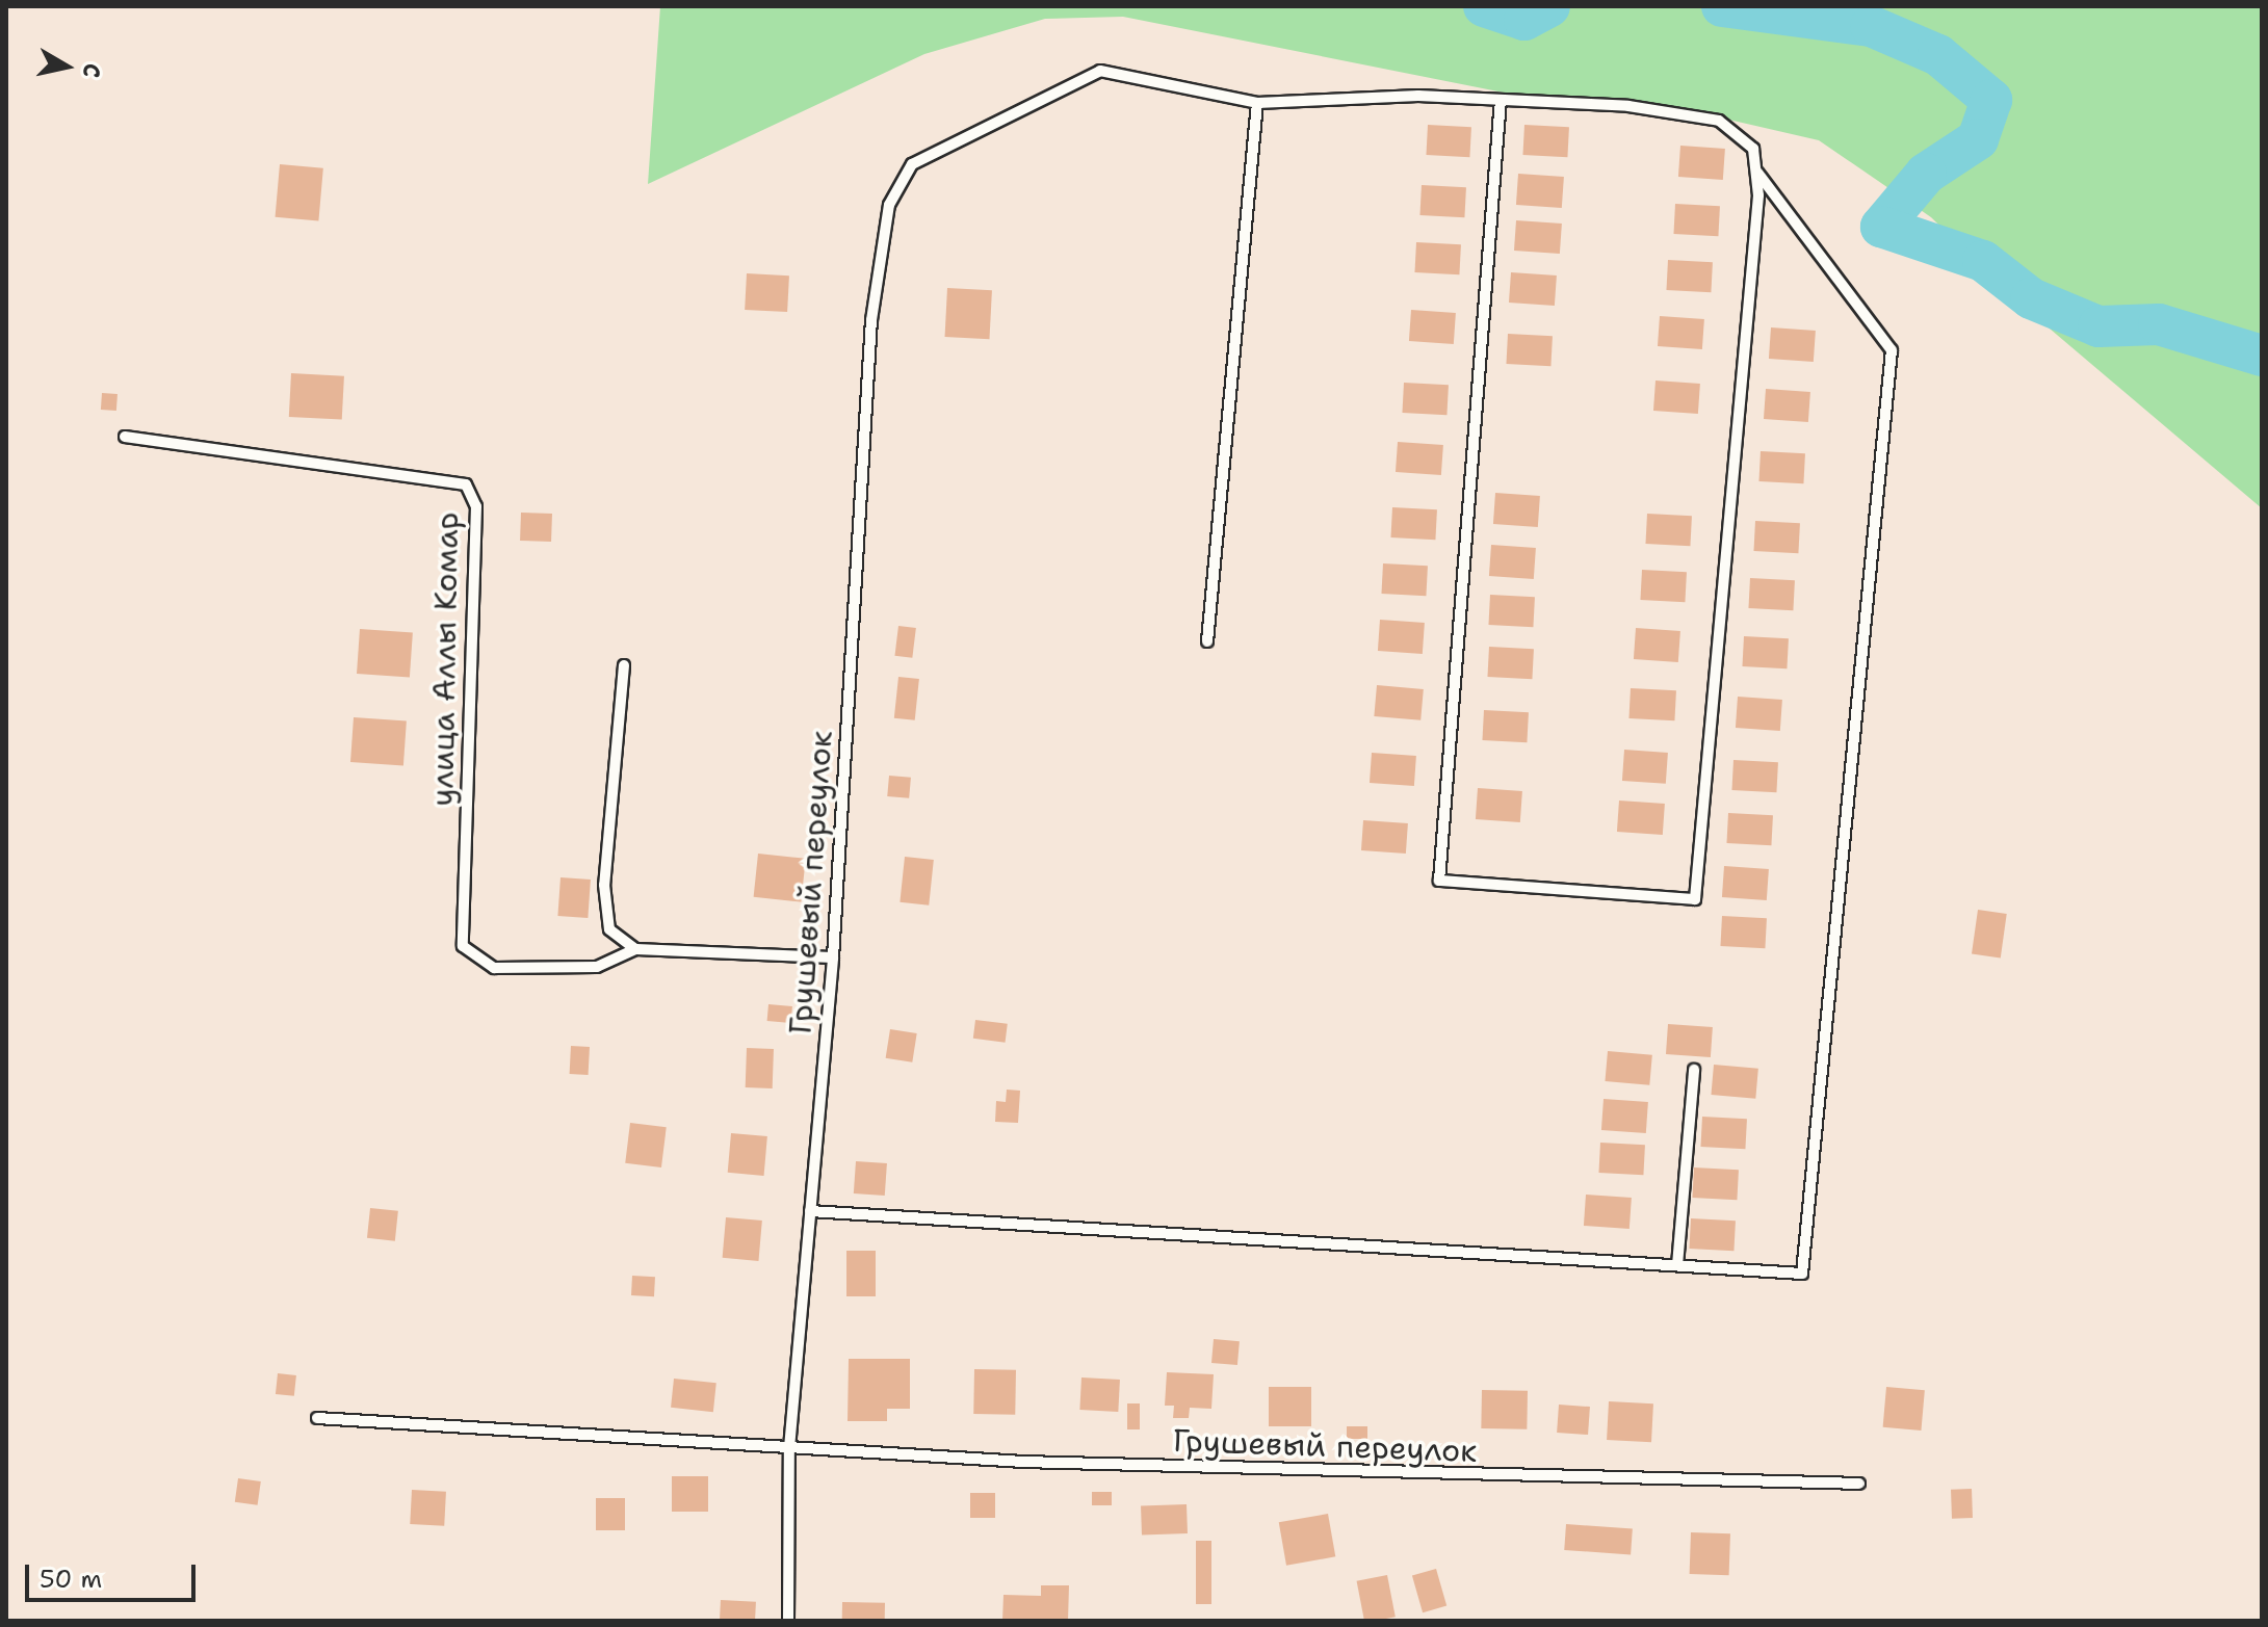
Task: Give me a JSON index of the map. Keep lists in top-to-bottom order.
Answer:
{
  "streets": {
    "lane": ["улица Аллы Комар", "Грушевый переулок"]
  },
  "scale_bar": "50 m",
  "north": "right"
}
